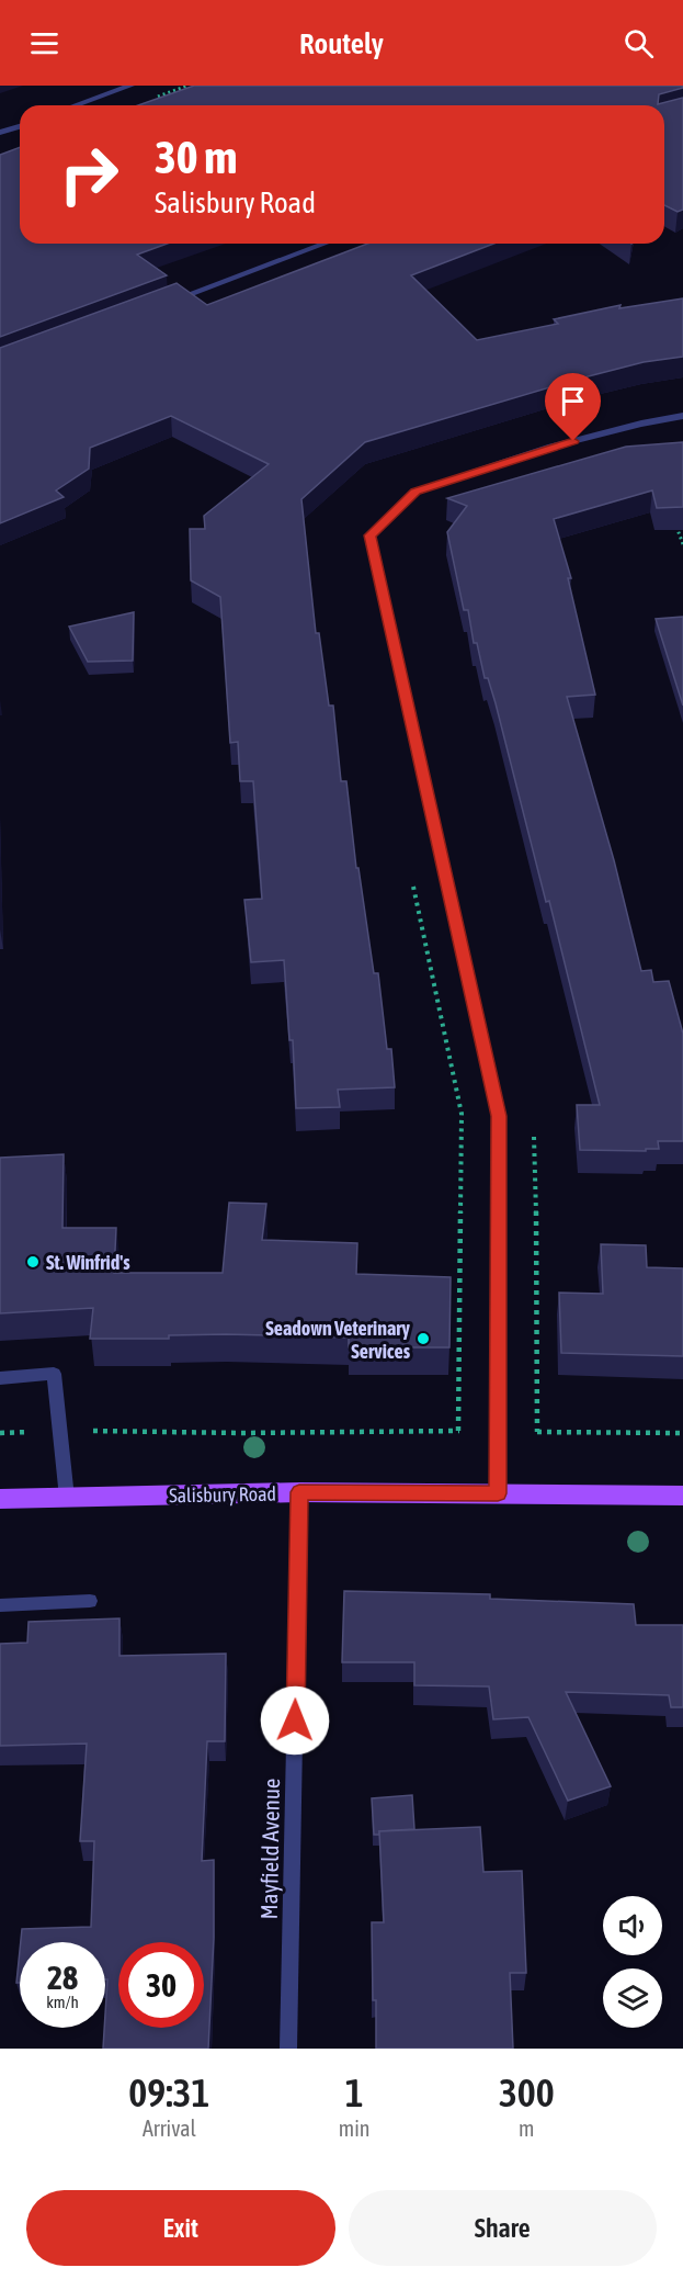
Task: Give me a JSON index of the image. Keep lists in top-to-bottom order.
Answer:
{
  "streets": {
    "main road": ["Salisbury Road"],
    "street": ["Mayfield Avenue"]
  },
  "crossings": [
    ["Salisbury Road", "Mayfield Avenue"]
  ],
  "places": ["St. Winfrid's", "Seadown Veterinary Services"],
  "page": {
    "header": "Routely",
    "turn": ["30 m", "Salisbury Road"],
    "speed": "28 km/h",
    "limit": "30",
    "eta": [
      "09:31",
      "Arrival",
      "1",
      "min",
      "300",
      "m"
    ],
    "buttons": ["Exit", "Share"]
  }
}
